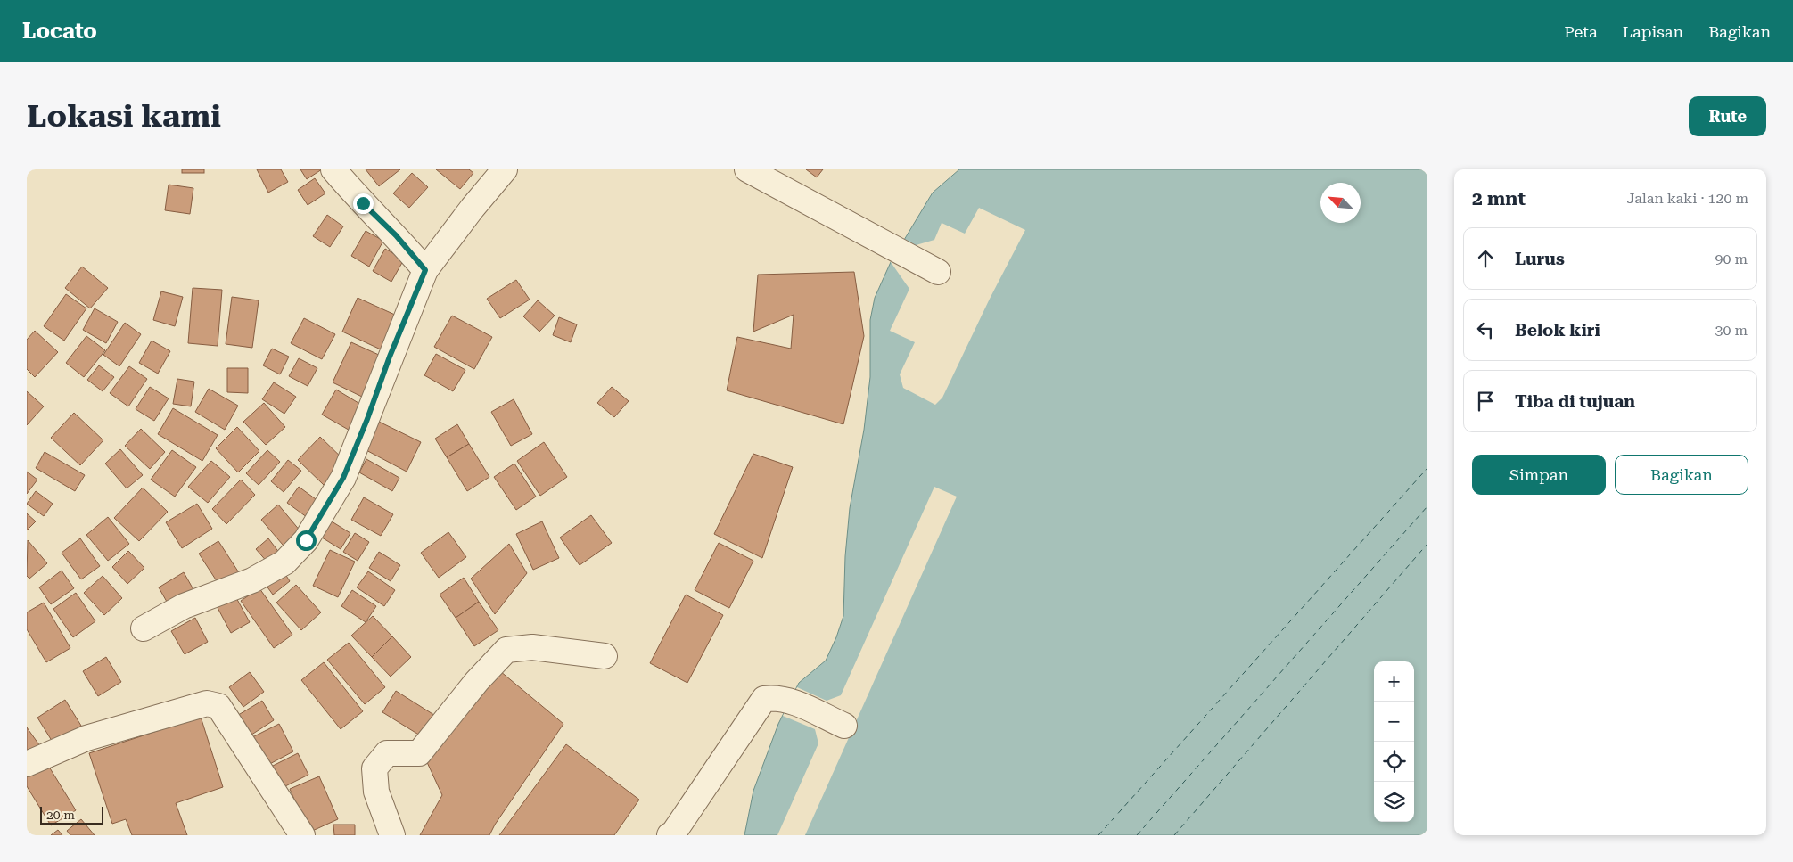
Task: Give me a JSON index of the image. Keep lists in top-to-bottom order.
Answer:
{
  "scale_bar": "20 m",
  "north": "top left",
  "page": {
    "header": "Locato",
    "nav": ["Peta", "Lapisan", "Bagikan"],
    "buttons": [
      "Rute",
      ["Simpan", "Bagikan"]
    ],
    "title": "Lokasi kami",
    "heading": ["2 mnt", "Jalan kaki · 120 m"],
    "list": [
      ["Lurus", "90 m"],
      ["Belok kiri", "30 m"],
      "Tiba di tujuan"
    ],
    "map_buttons": ["+", "−"],
    "scale": "20 m"
  }
}
